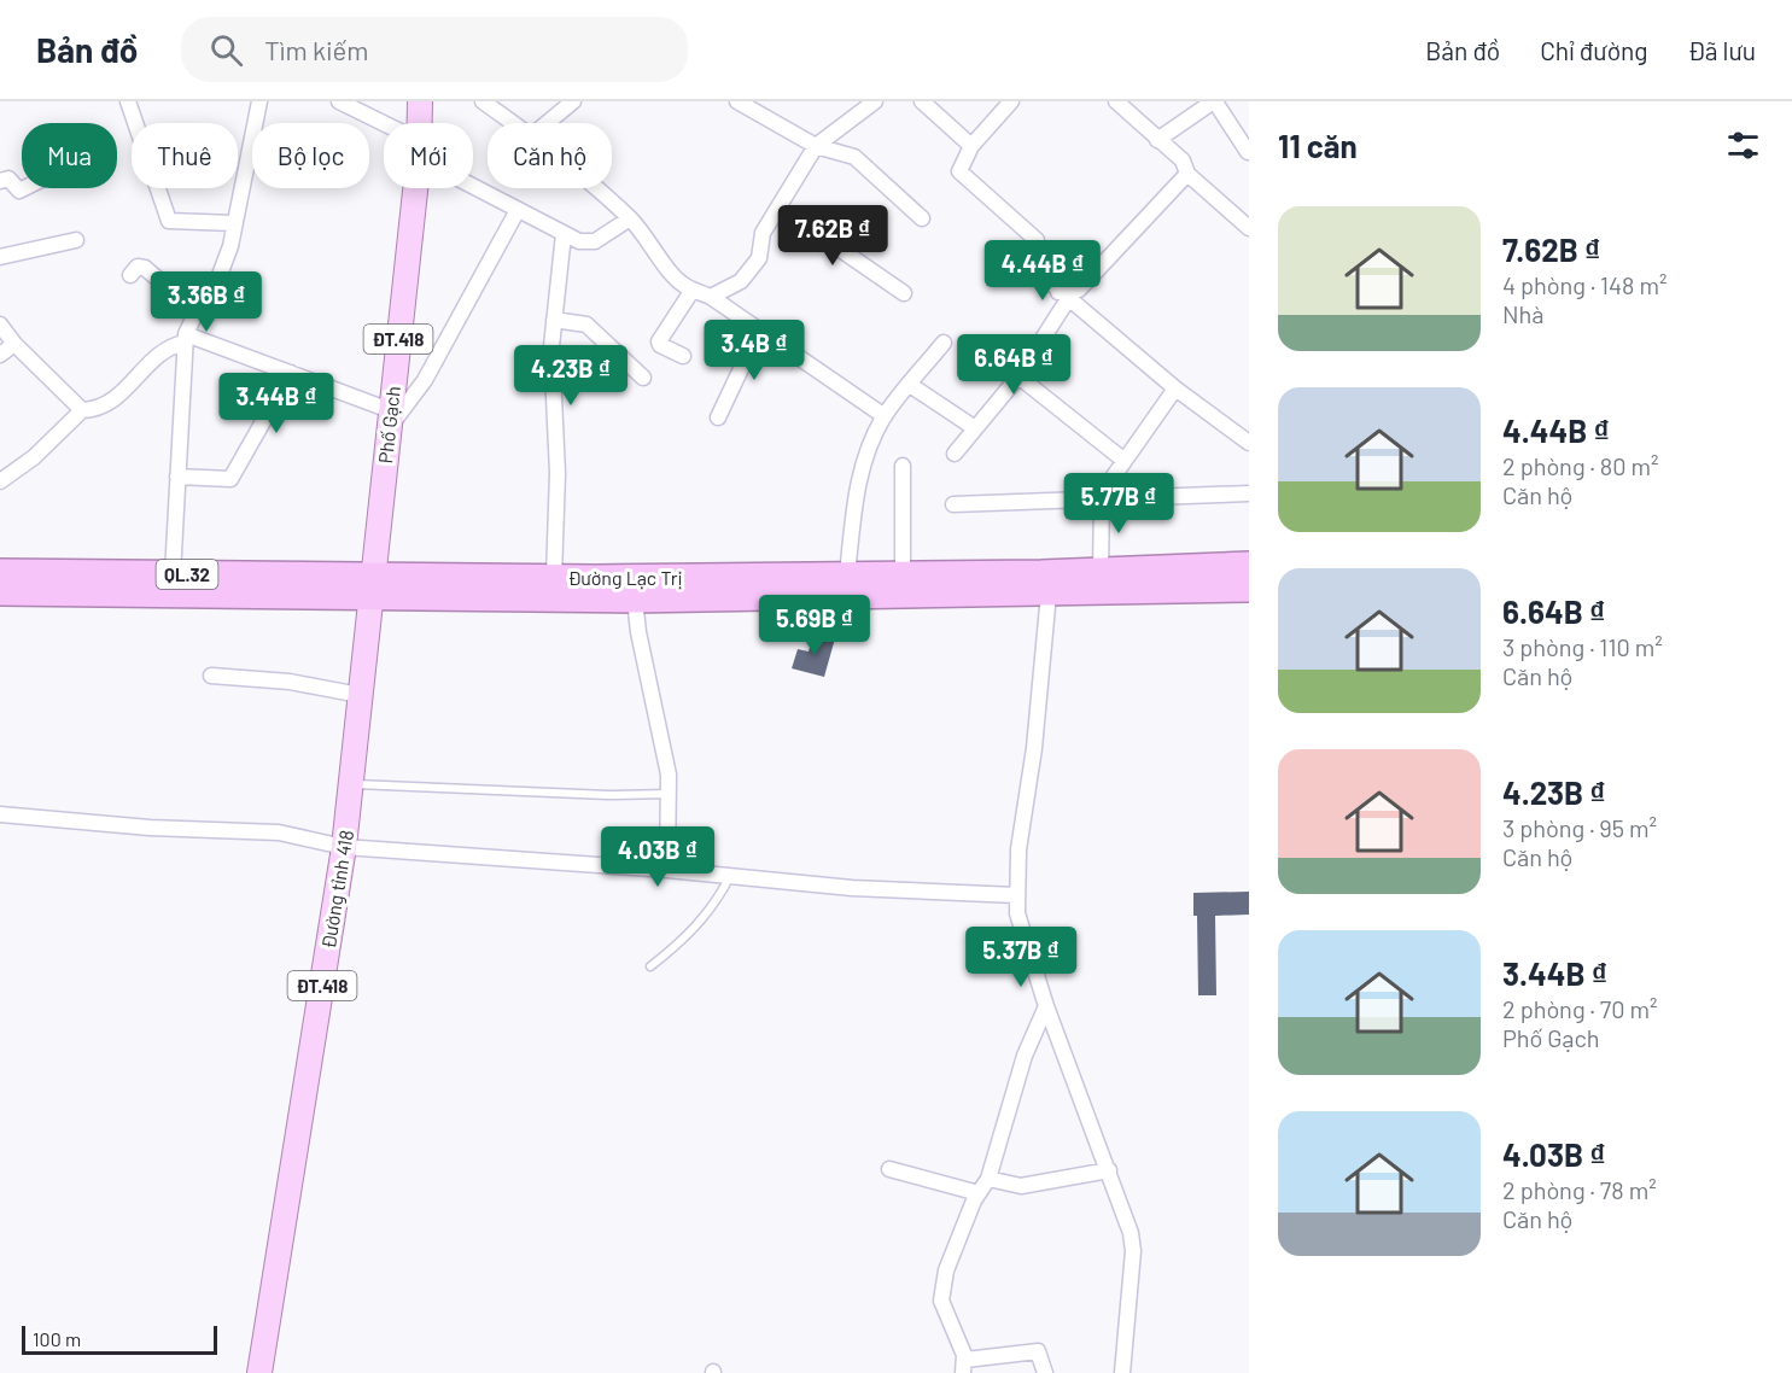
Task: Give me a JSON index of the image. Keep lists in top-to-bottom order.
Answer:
{
  "streets": {
    "highway": ["QL.32", "Đường Lạc Trị"],
    "main road": ["ĐT.418", "Phố Gạch", "Đường tỉnh 418"]
  },
  "crossings": [
    ["Phố Gạch", "Đường Lạc Trị"],
    ["Phố Gạch", "Đường tỉnh 418"],
    ["Đường Lạc Trị", "Đường tỉnh 418"]
  ],
  "scale_bar": "100 m",
  "page": {
    "header": "Bản đồ",
    "search": "Tìm kiếm",
    "nav": ["Bản đồ", "Chỉ đường", "Đã lưu"],
    "heading": "11 căn",
    "chip": [
      "Mua",
      "Thuê",
      "Bộ lọc",
      "Mới",
      "Căn hộ"
    ],
    "list": [
      {
        "name": "7.62B ₫",
        "note": "4 phòng · 148 m² · Nhà"
      },
      {
        "name": "4.44B ₫",
        "note": "2 phòng · 80 m² · Căn hộ"
      },
      {
        "name": "6.64B ₫",
        "note": "3 phòng · 110 m² · Căn hộ"
      },
      {
        "name": "4.23B ₫",
        "note": "3 phòng · 95 m² · Căn hộ"
      },
      {
        "name": "3.44B ₫",
        "note": "2 phòng · 70 m² · Phố Gạch"
      },
      {
        "name": "4.03B ₫",
        "note": "2 phòng · 78 m² · Căn hộ"
      }
    ],
    "price": [
      "7.62B ₫",
      "4.44B ₫",
      "3.36B ₫",
      "3.4B ₫",
      "6.64B ₫",
      "4.23B ₫",
      "3.44B ₫",
      "5.77B ₫",
      "5.69B ₫",
      "4.03B ₫",
      "5.37B ₫"
    ],
    "scale": "100 m"
  }
}
